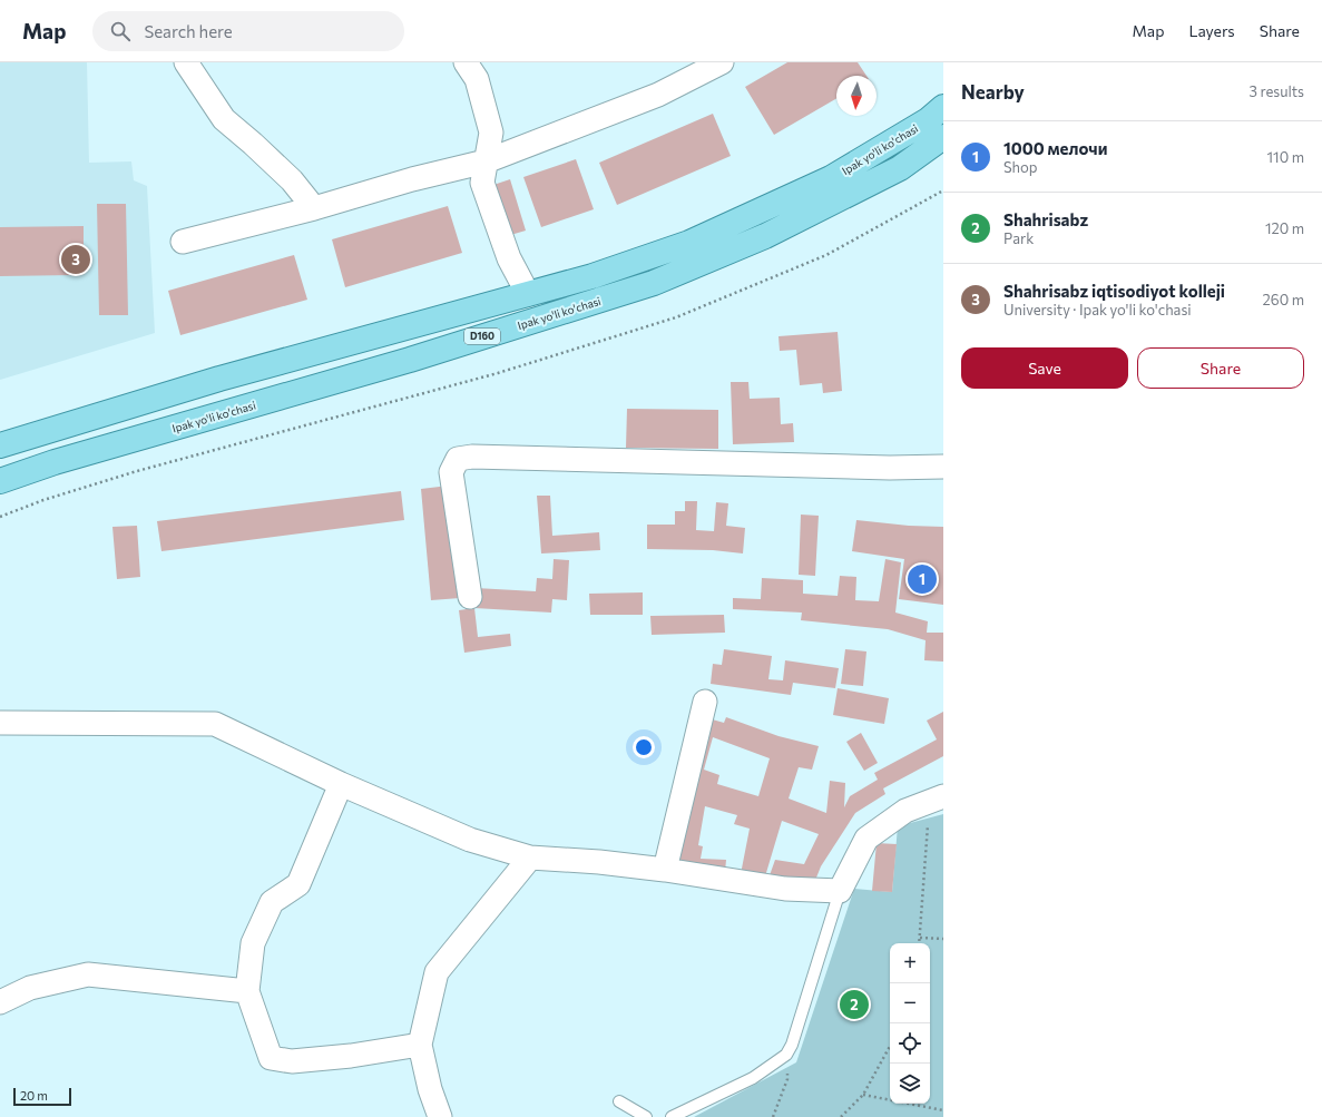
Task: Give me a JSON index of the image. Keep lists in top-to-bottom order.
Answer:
{
  "streets": {
    "main road": ["Ipak yo'li ko'chasi", "D160"]
  },
  "scale_bar": "20 m",
  "north": "bottom",
  "page": {
    "header": "Map",
    "search": "Search here",
    "nav": ["Map", "Layers", "Share"],
    "heading": ["Nearby", "3 results"],
    "list": [
      {
        "mark": "1",
        "name": "1000 мелочи",
        "note": "Shop",
        "value": "110 m"
      },
      {
        "mark": "2",
        "name": "Shahrisabz",
        "note": "Park",
        "value": "120 m"
      },
      {
        "mark": "3",
        "name": "Shahrisabz iqtisodiyot kolleji",
        "note": "University · Ipak yo'li ko'chasi",
        "value": "260 m"
      }
    ],
    "pins": ["3", "1", "2"],
    "buttons": ["Save", "Share"],
    "map_buttons": ["+", "−"],
    "scale": "20 m"
  }
}
